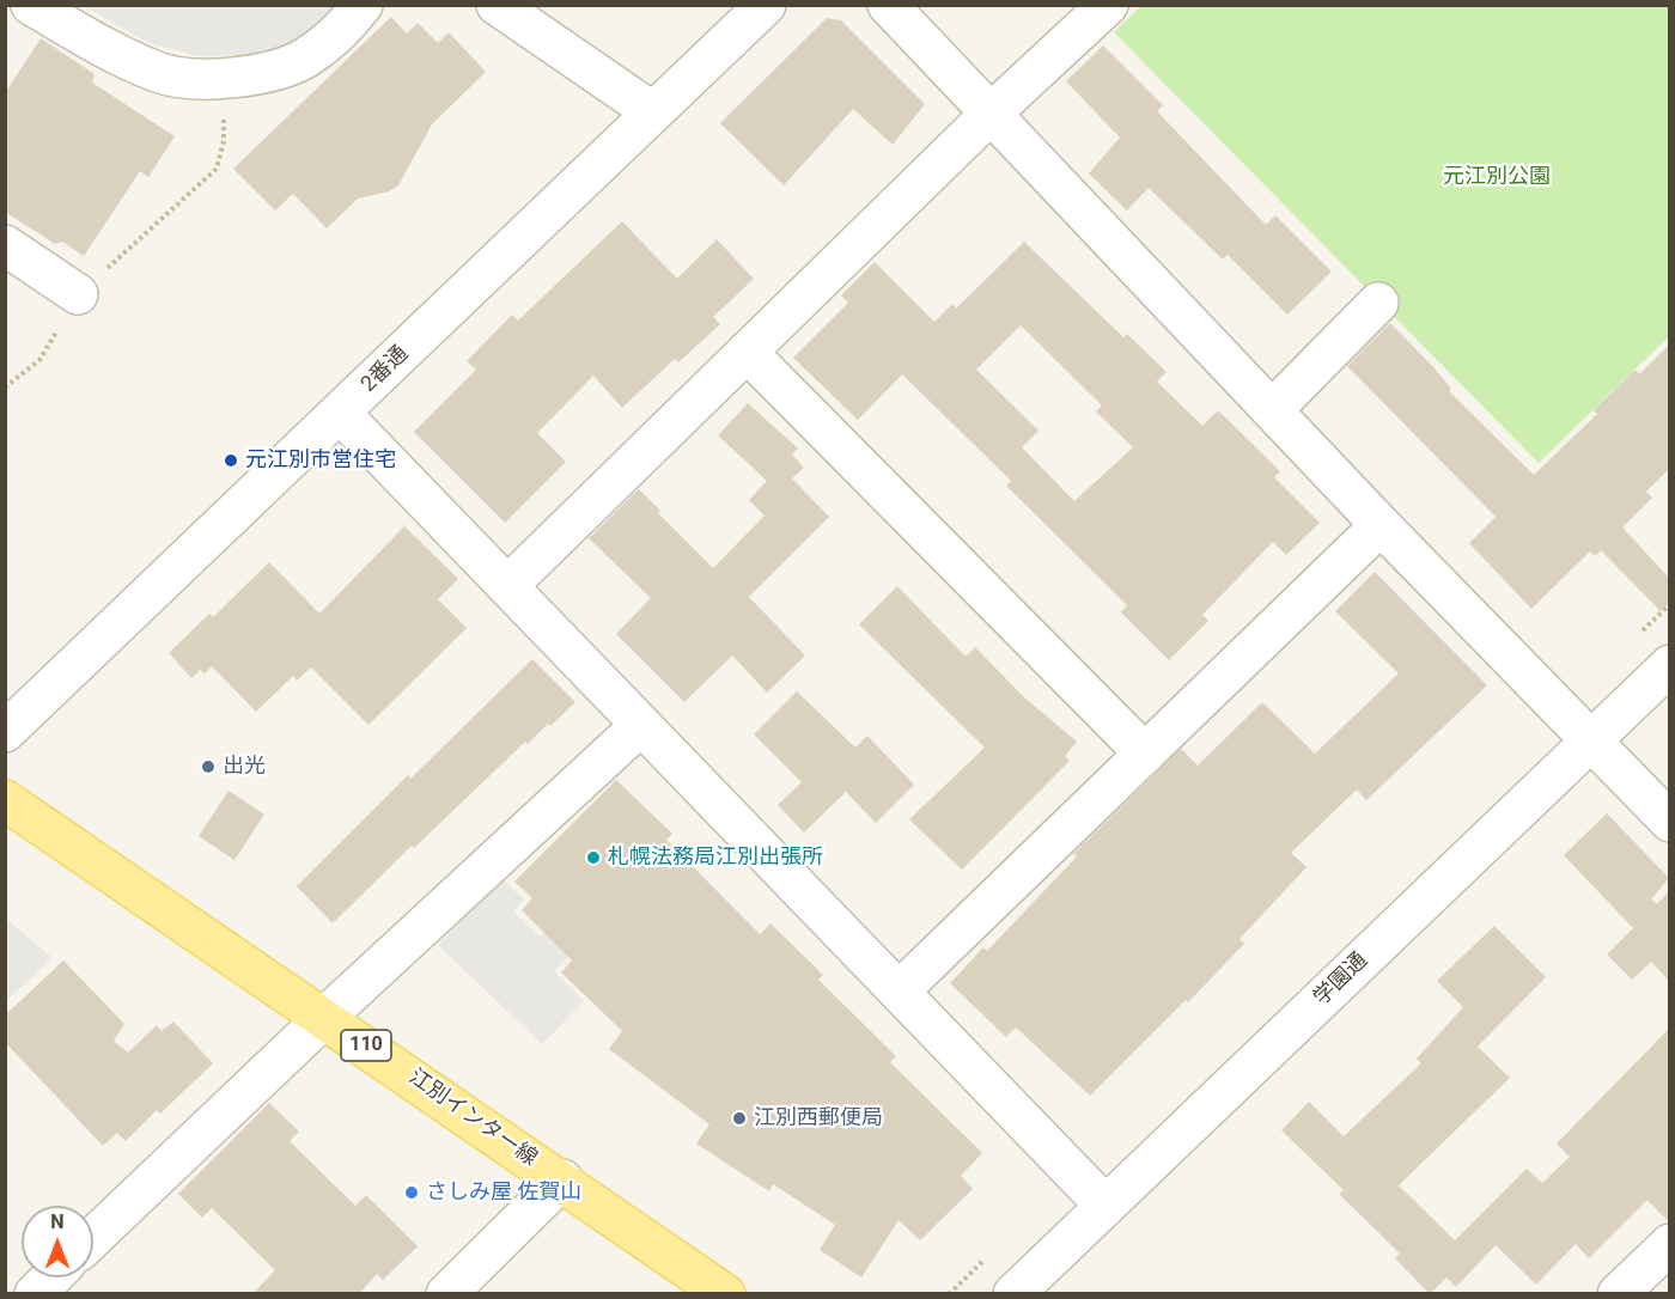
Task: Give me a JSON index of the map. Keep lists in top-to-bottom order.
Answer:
{
  "streets": {
    "main road": ["110", "江別インター線"],
    "street": ["2番通", "学園通"]
  },
  "parks": ["元江別公園"],
  "places": [
    "元江別市営住宅",
    "出光",
    "札幌法務局江別出張所",
    "江別西郵便局",
    "さしみ屋 佐賀山"
  ],
  "north": "top"
}
